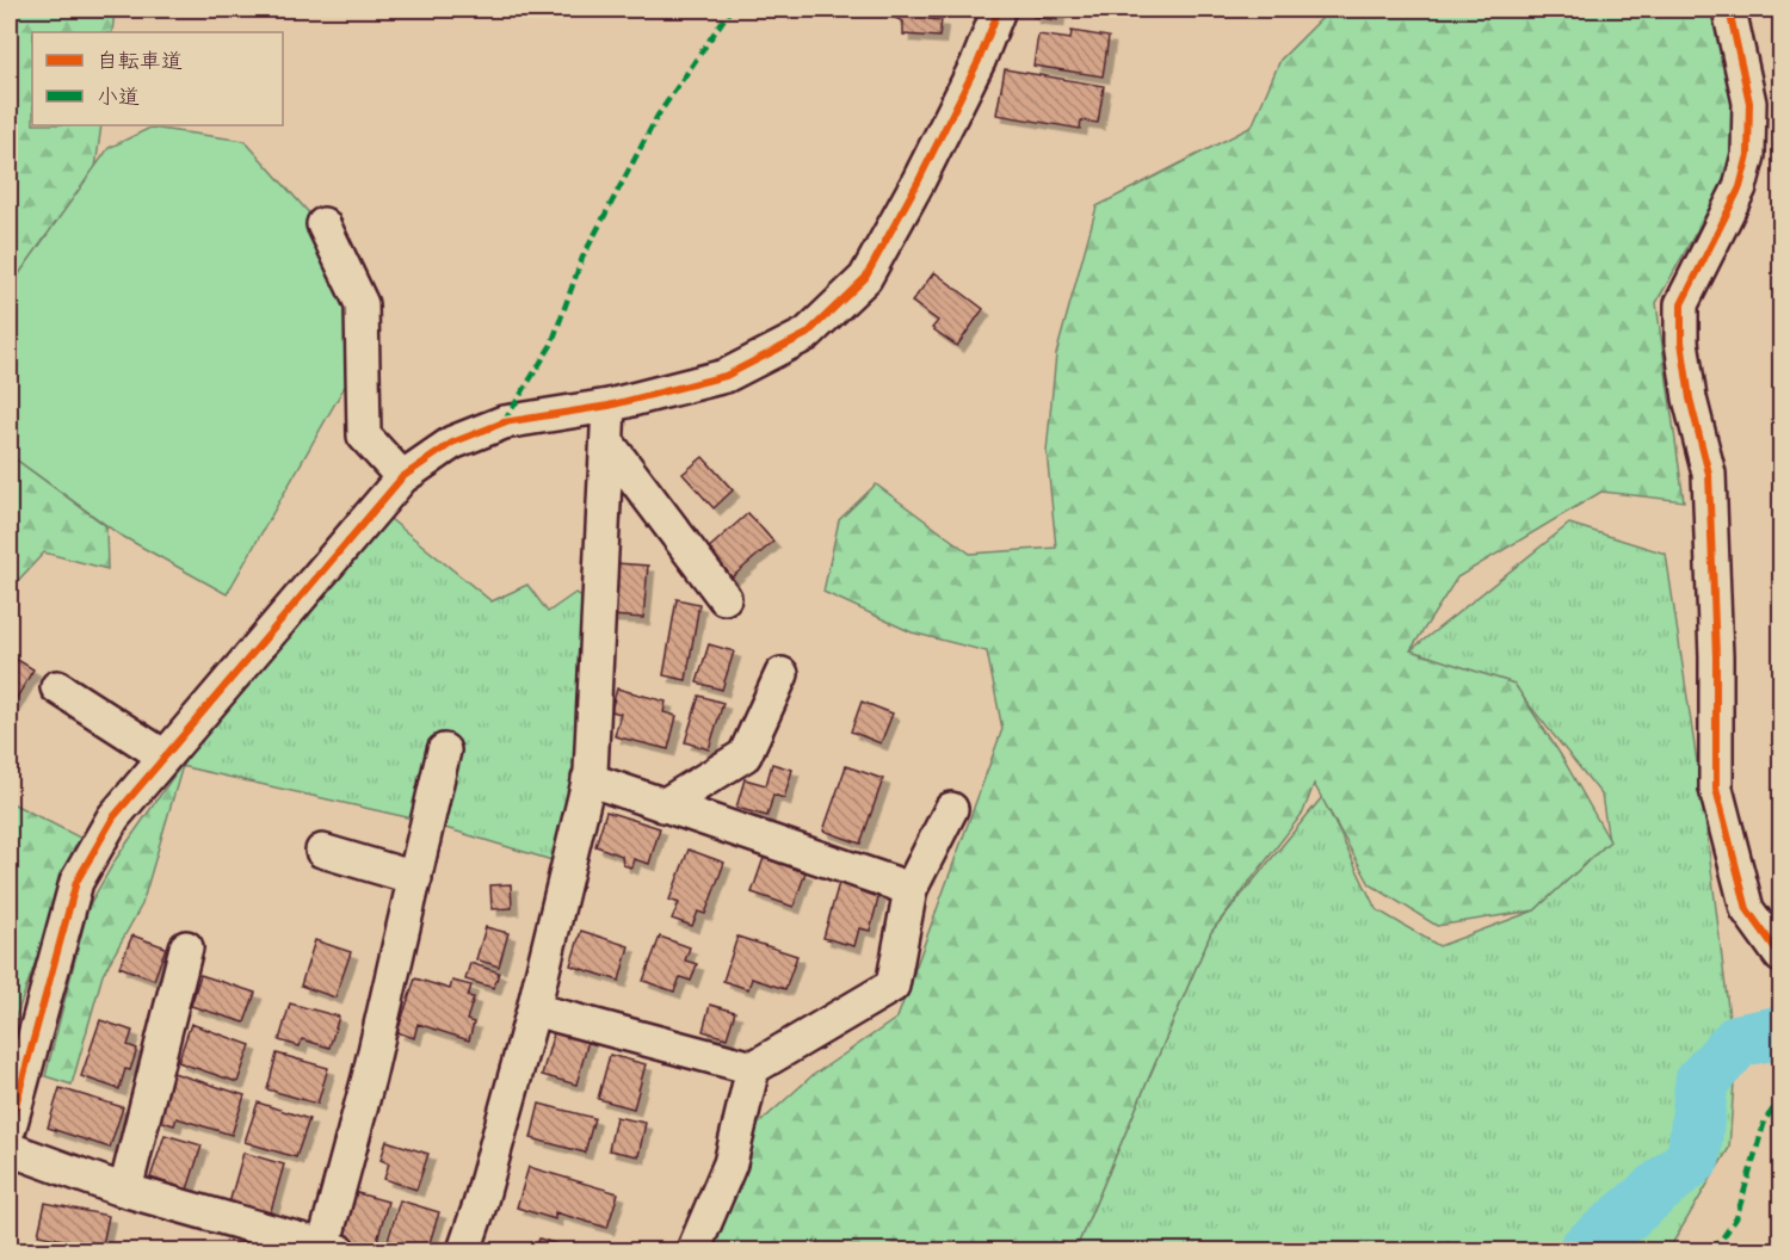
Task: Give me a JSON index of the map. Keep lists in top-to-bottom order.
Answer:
{
  "legend": ["自転車道", "小道"]
}
